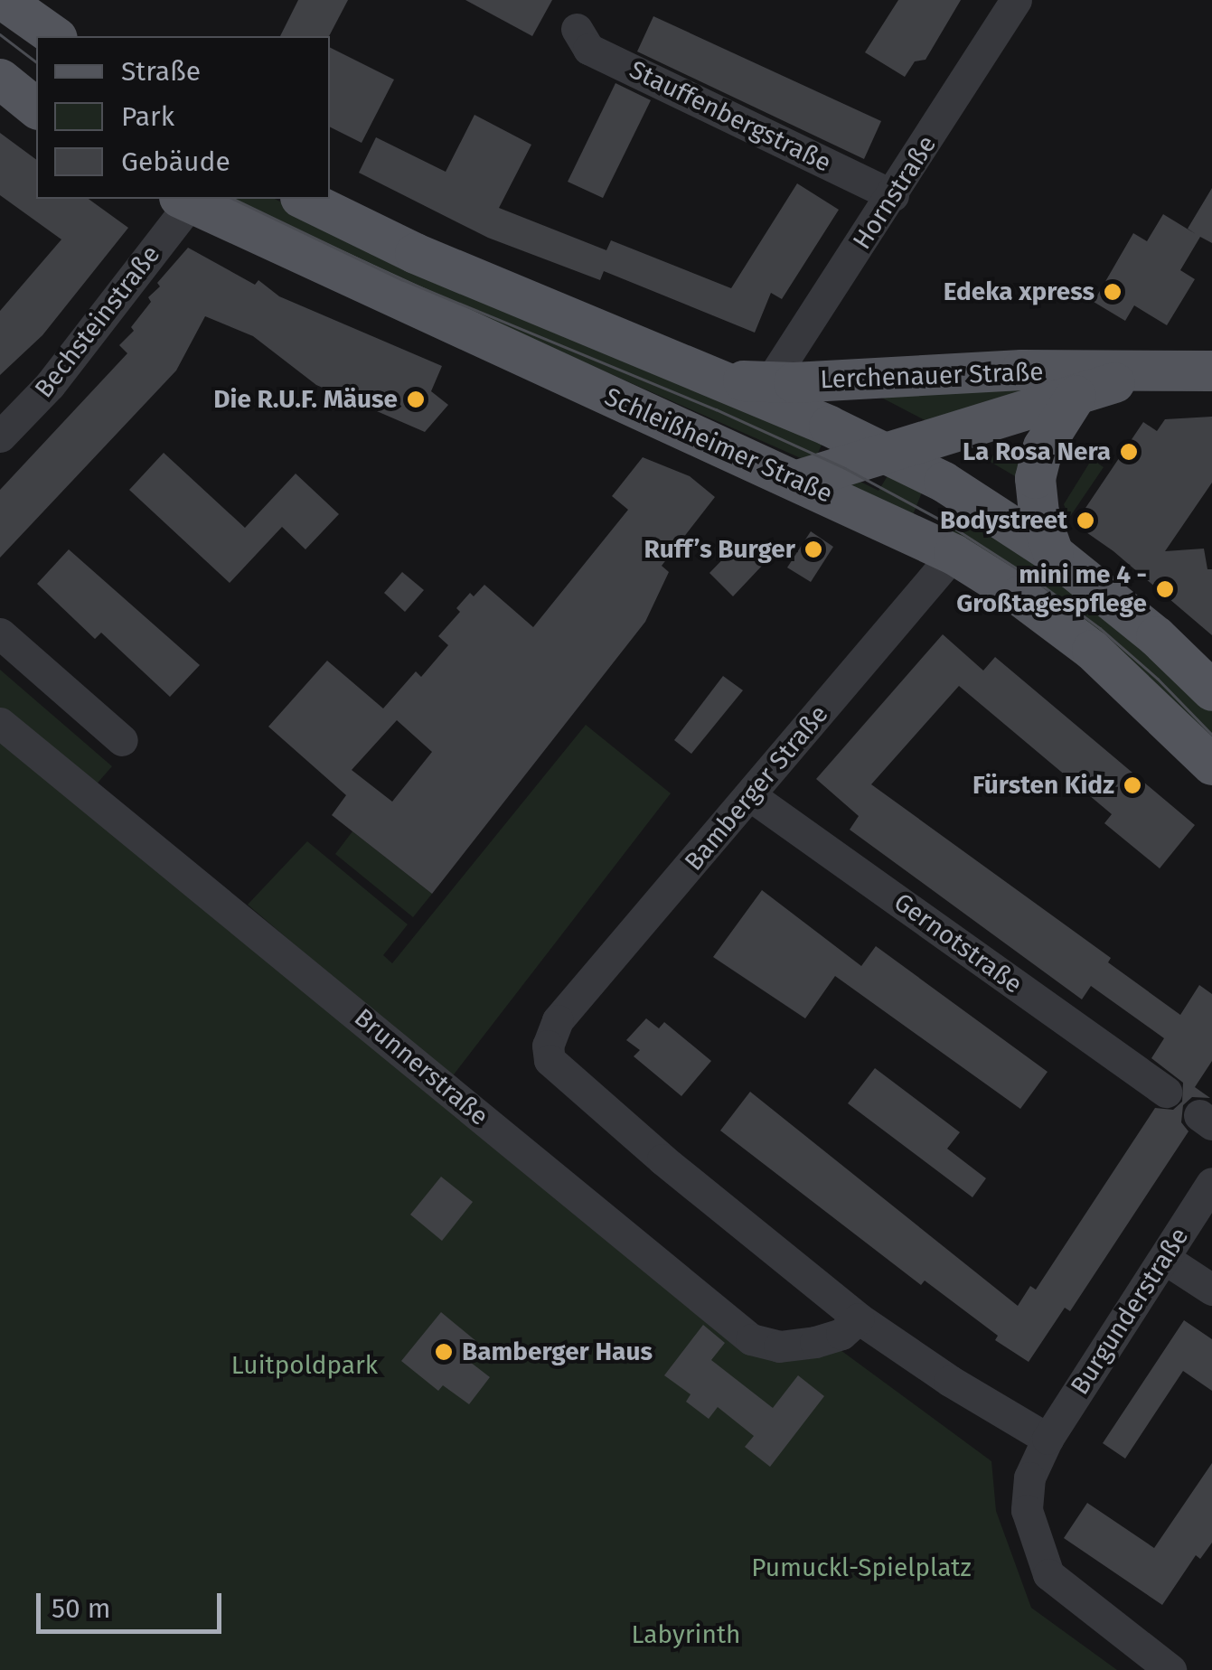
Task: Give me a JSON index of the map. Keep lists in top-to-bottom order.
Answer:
{
  "streets": {
    "main road": ["Lerchenauer Straße", "Schleißheimer Straße"],
    "street": [
      "Stauffenbergstraße",
      "Hornstraße",
      "Bechsteinstraße",
      "Bamberger Straße",
      "Gernotstraße",
      "Brunnerstraße",
      "Burgunderstraße"
    ]
  },
  "crossings": [
    ["Stauffenbergstraße", "Hornstraße"],
    ["Hornstraße", "Lerchenauer Straße"],
    ["Bechsteinstraße", "Schleißheimer Straße"],
    ["Lerchenauer Straße", "Schleißheimer Straße"],
    ["Schleißheimer Straße", "Bamberger Straße"],
    ["Bamberger Straße", "Gernotstraße"],
    ["Bamberger Straße", "Brunnerstraße"]
  ],
  "parks": ["Luitpoldpark", "Pumuckl-Spielplatz", "Labyrinth"],
  "places": [
    "Edeka xpress",
    "Die R.U.F. Mäuse",
    "La Rosa Nera",
    "Bodystreet",
    "Ruff’s Burger",
    "mini me 4 - Großtagespflege",
    "Fürsten Kidz",
    "Bamberger Haus"
  ],
  "legend": ["Straße", "Park", "Gebäude"],
  "scale_bar": "50 m"
}
